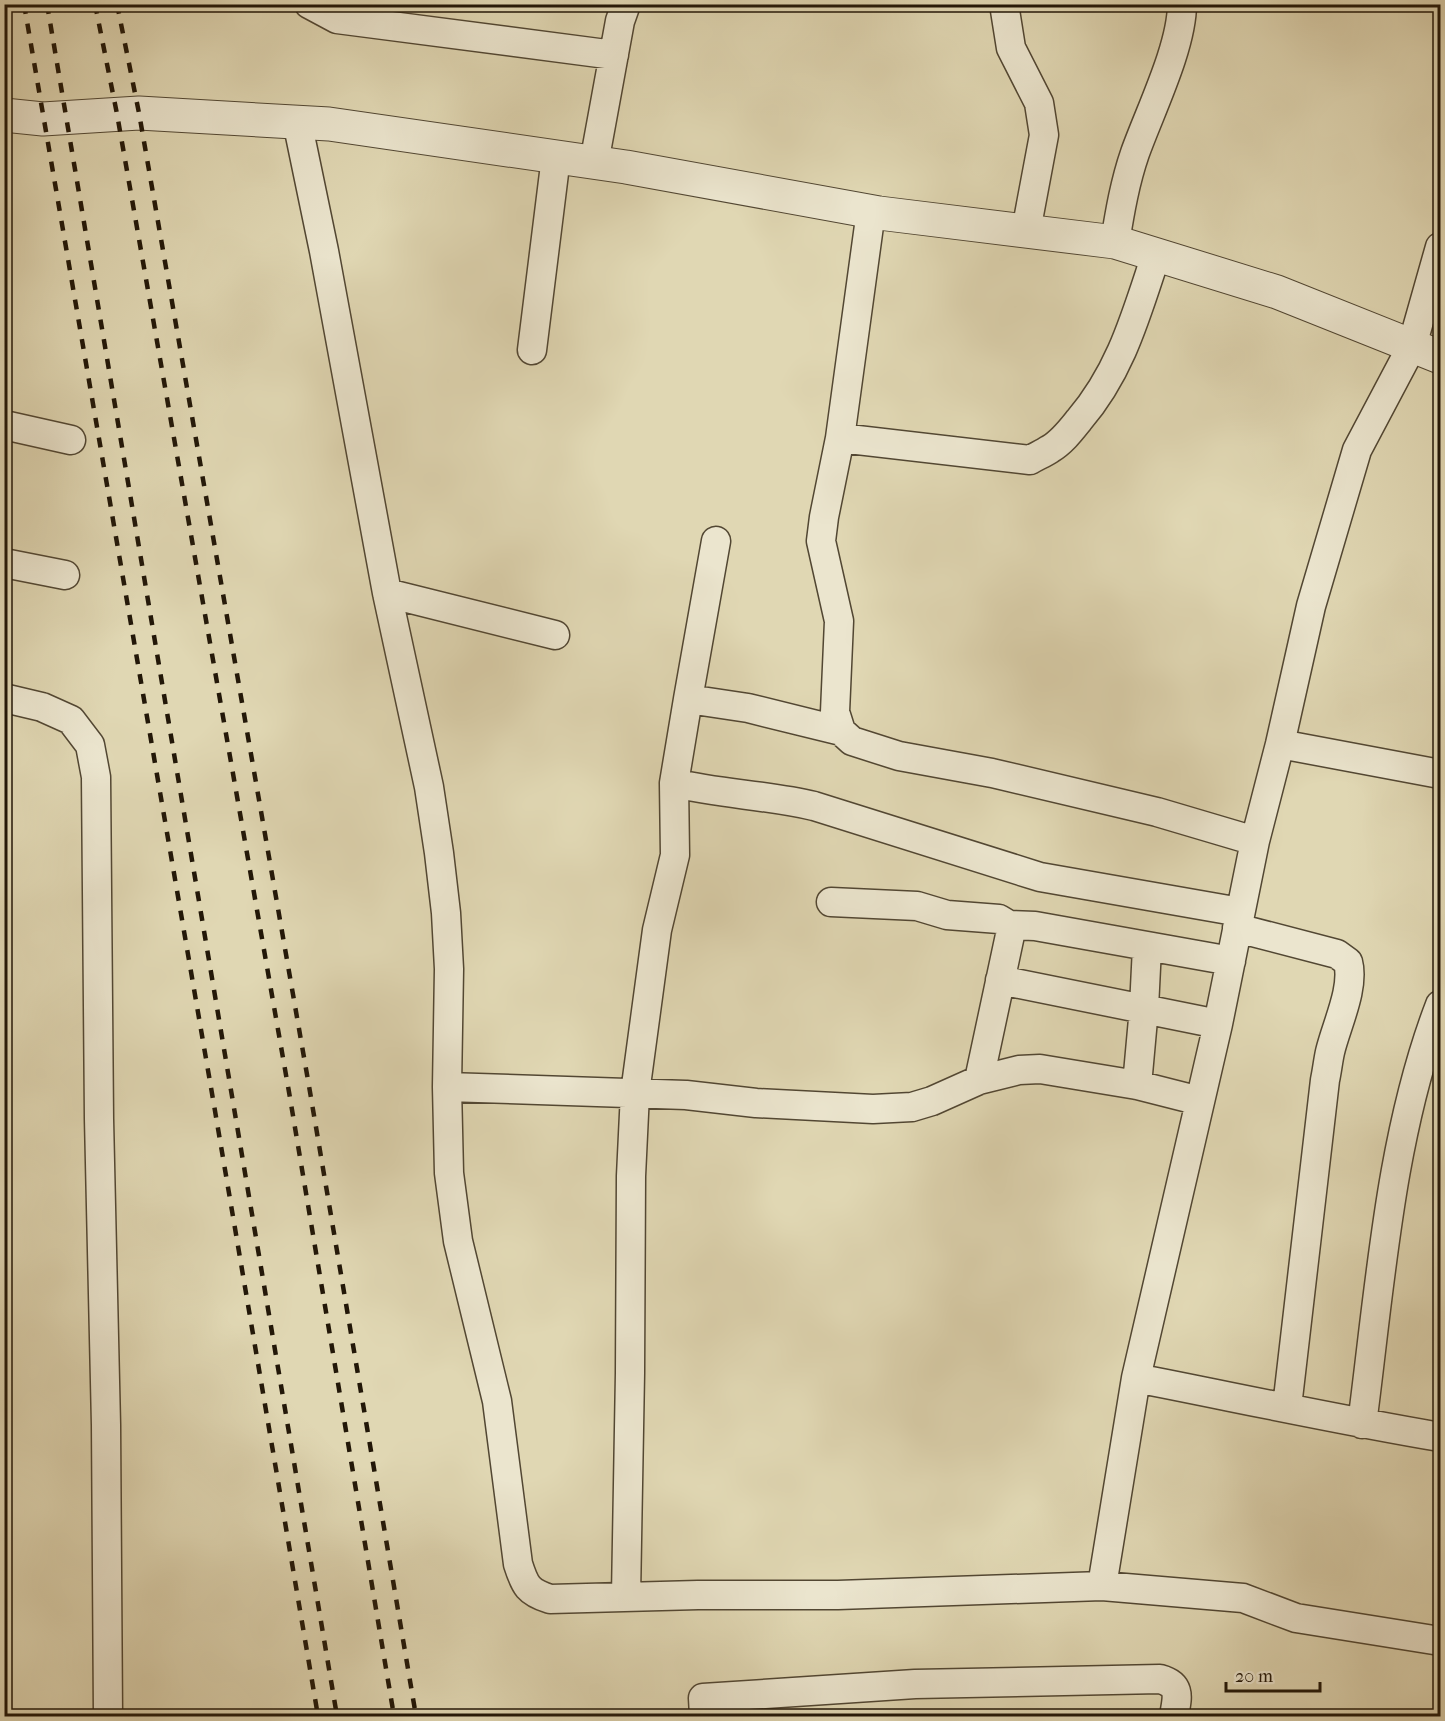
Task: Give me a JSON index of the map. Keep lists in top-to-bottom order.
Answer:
{
  "scale_bar": "20 m"
}
